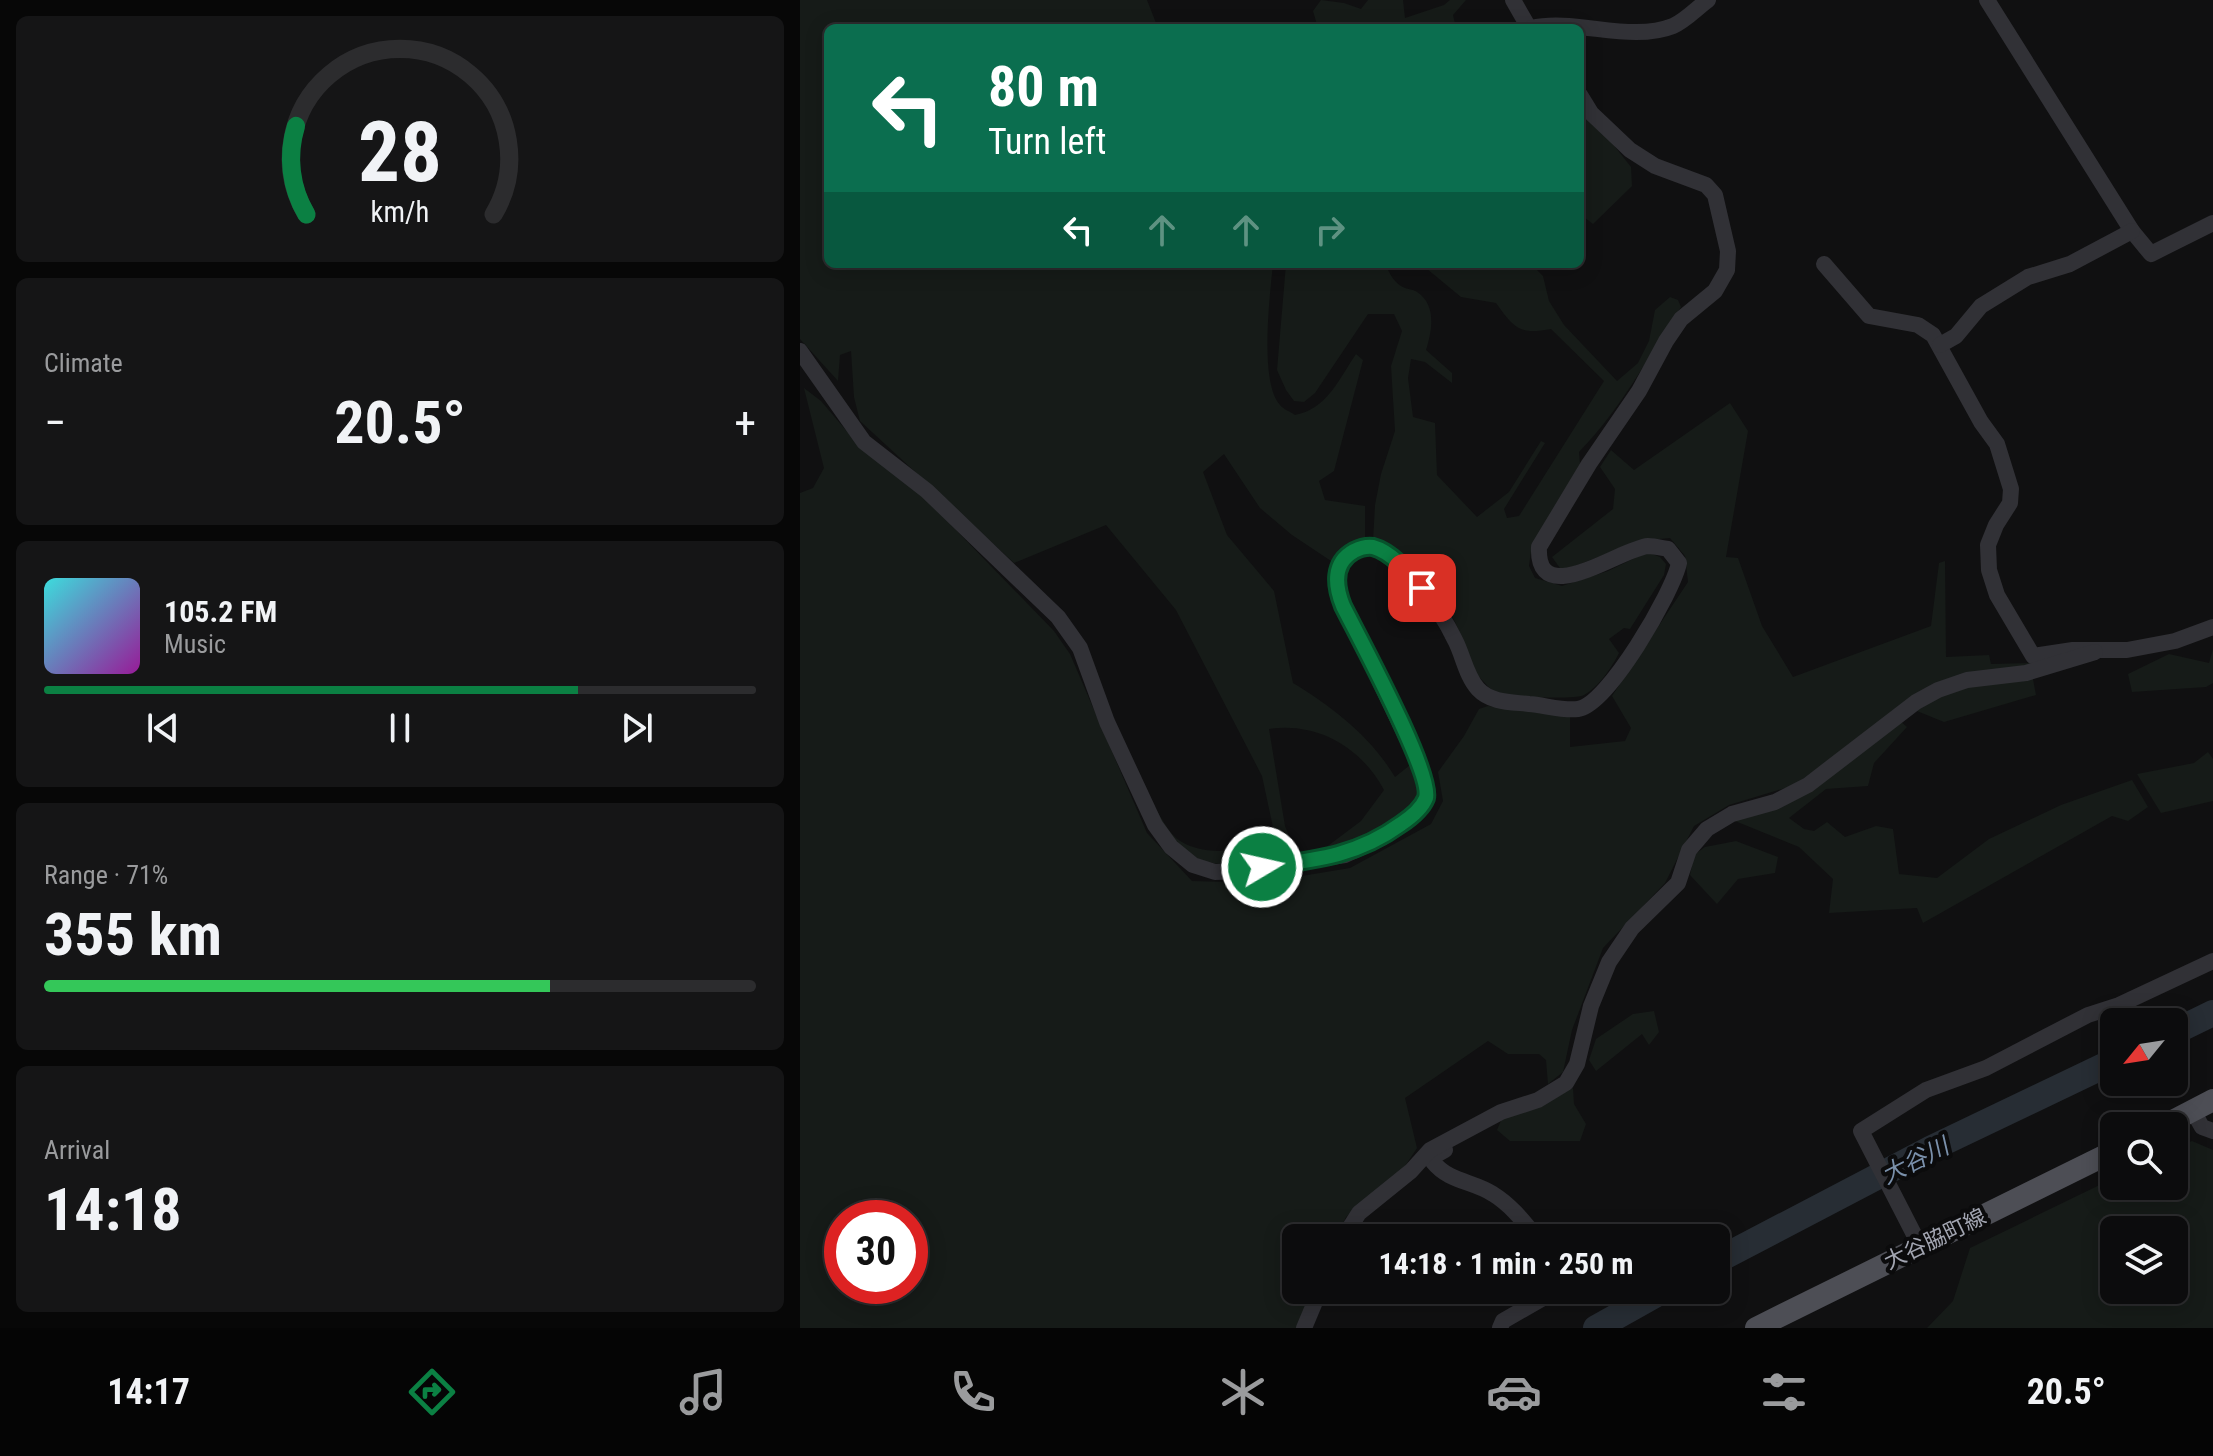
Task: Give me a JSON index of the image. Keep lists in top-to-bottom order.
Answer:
{
  "streets": {
    "main road": ["大谷脇町線"]
  },
  "water": ["大谷川"],
  "north": "bottom left",
  "page": {
    "turn": ["80 m", "Turn left"],
    "tile": [
      "Climate",
      ["Range · 71%", "355 km"],
      ["Arrival", "14:18"]
    ],
    "heat": ["−", "20.5°", "+"],
    "song": ["105.2 FM", "Music"],
    "limit": "30",
    "trip": "14:18 · 1 min · 250 m",
    "tabs": ["14:17", "20.5°"],
    "gauge": ["28", "km/h"]
  }
}
